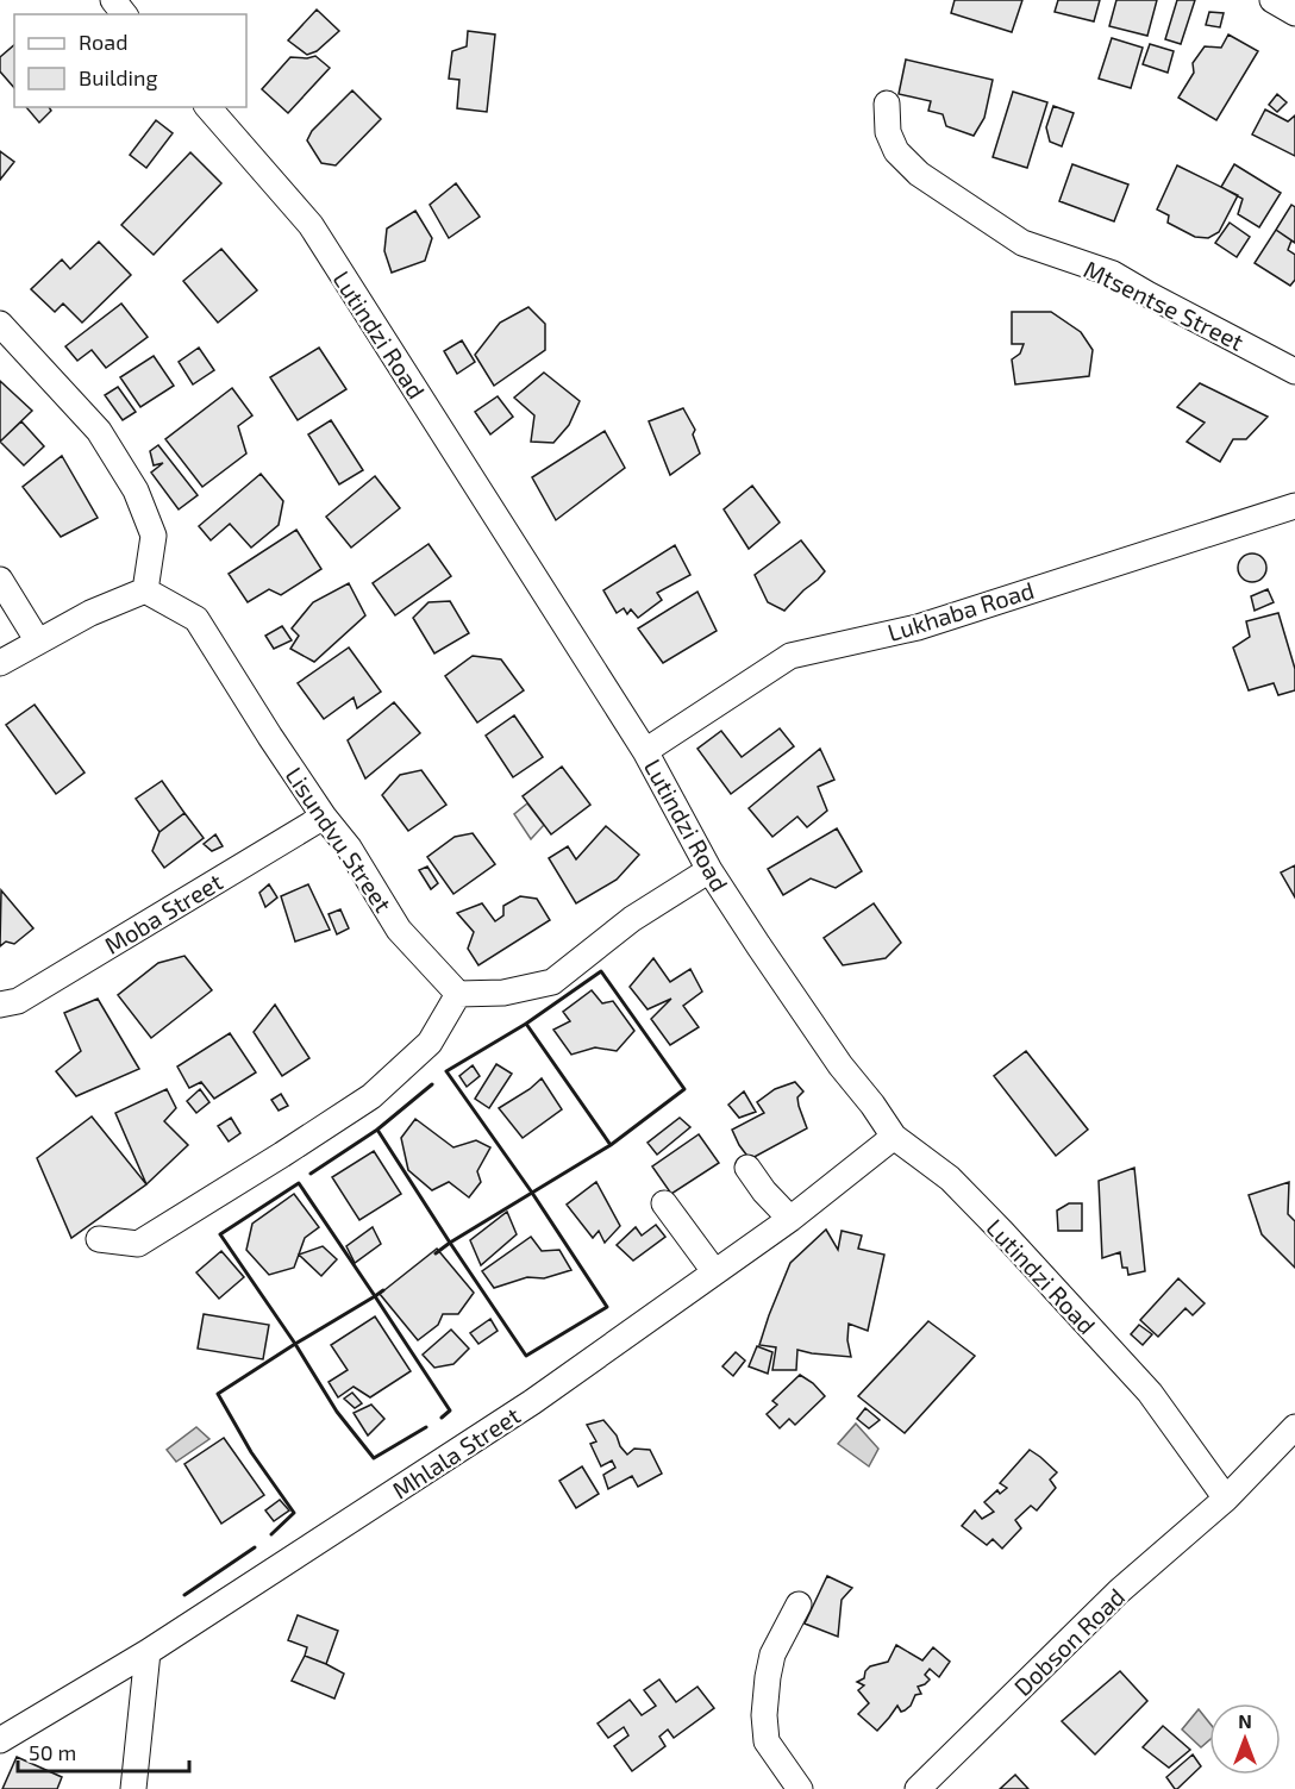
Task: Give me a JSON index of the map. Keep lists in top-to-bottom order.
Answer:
{
  "streets": {
    "street": [
      "Mtsentse Street",
      "Lutindzi Road",
      "Lukhaba Road",
      "Lisundvu Street",
      "Moba Street",
      "Mhlala Street",
      "Dobson Road"
    ]
  },
  "crossings": [
    ["Lutindzi Road", "Lukhaba Road"],
    ["Lutindzi Road", "Mhlala Street"],
    ["Lutindzi Road", "Dobson Road"],
    ["Lisundvu Street", "Moba Street"]
  ],
  "legend": ["Road", "Building"],
  "scale_bar": "50 m",
  "north": "top"
}
